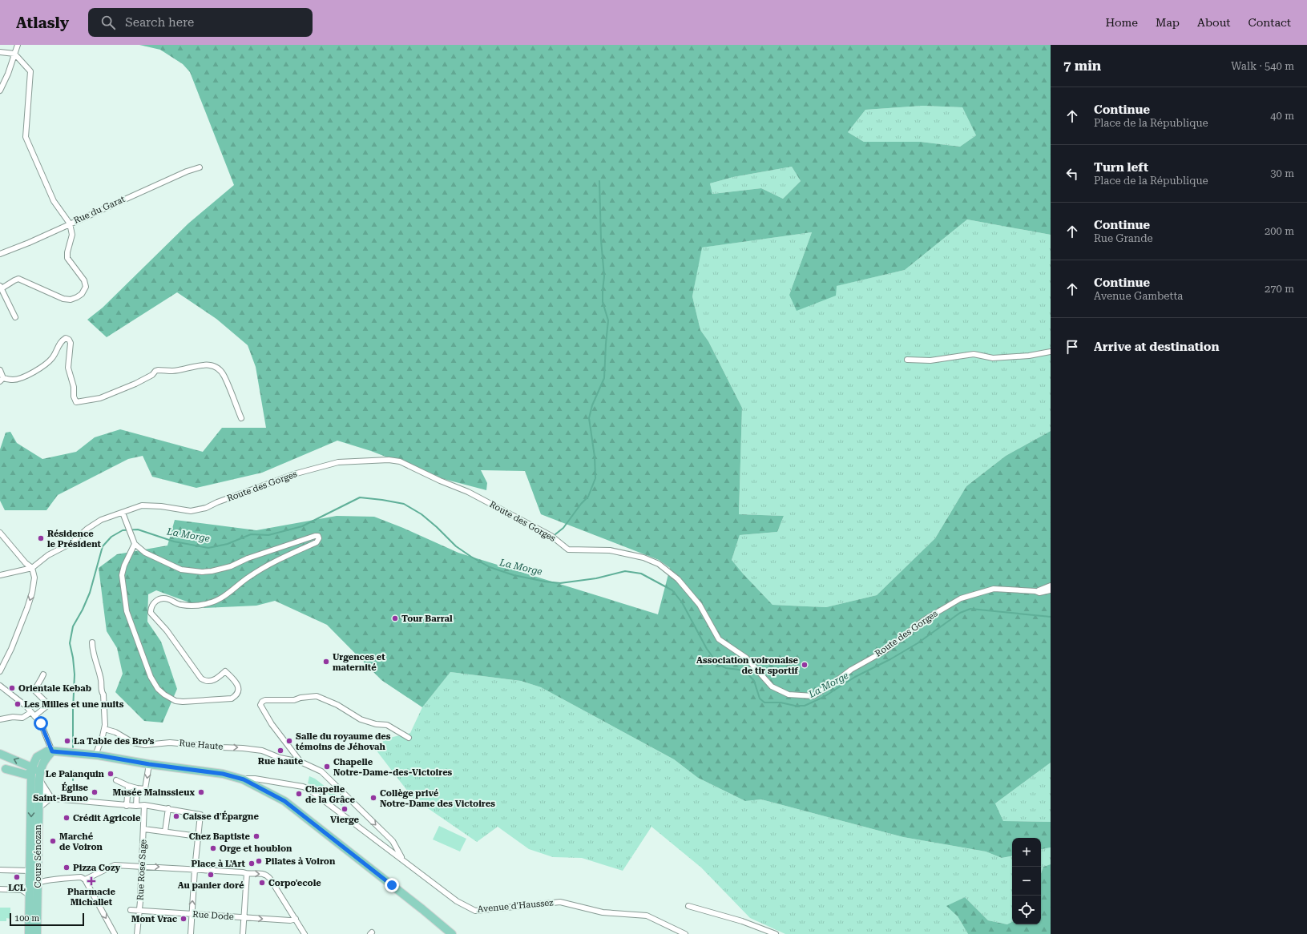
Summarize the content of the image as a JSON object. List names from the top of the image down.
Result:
{
  "streets": {
    "main road": ["Cours Sénozan"],
    "street": [
      "Rue du Garat",
      "Route des Gorges",
      "Rue Haute",
      "Rue Rose Sage",
      "Avenue d'Haussez",
      "Rue Dode"
    ]
  },
  "crossings": [
    ["Rue Haute", "Avenue d'Haussez"],
    ["Rue Rose Sage", "Rue Dode"]
  ],
  "one_way": ["Rue Haute"],
  "water": ["La Morge"],
  "places": {
    "other": [
      "Résidence le Président",
      "Tour Barral",
      "Urgences et maternité",
      "Association voironaise de tir sportif",
      "Orientale Kebab",
      "Les Milles et une nuits",
      "La Table des Bro’s",
      "Salle du royaume des témoins de Jéhovah",
      "Rue haute",
      "Chapelle Notre-Dame-des-Victoires",
      "Le Palanquin",
      "Église Saint-Bruno",
      "Musée Mainssieux",
      "Chapelle de la Grâce",
      "Collège privé Notre-Dame des Victoires",
      "Vierge",
      "Caisse d'Épargne",
      "Crédit Agricole",
      "Chez Baptiste",
      "Marché de Voiron",
      "Orge et houblon",
      "Pilates à Voiron",
      "Place à L'Art",
      "Pizza Cozy",
      "Au panier doré",
      "LCL",
      "Corpo'ecole",
      "Mont Vrac"
    ],
    "health": ["Pharmacie Michallet"]
  },
  "scale_bar": "100 m",
  "page": {
    "header": "Atlasly",
    "search": "Search here",
    "nav": [
      "Home",
      "Map",
      "About",
      "Contact"
    ],
    "heading": ["7 min", "Walk · 540 m"],
    "list": [
      ["Continue", "Place de la République", "40 m"],
      ["Turn left", "Place de la République", "30 m"],
      ["Continue", "Rue Grande", "200 m"],
      ["Continue", "Avenue Gambetta", "270 m"],
      "Arrive at destination"
    ],
    "map_buttons": ["+", "−"],
    "scale": "100 m"
  }
}
